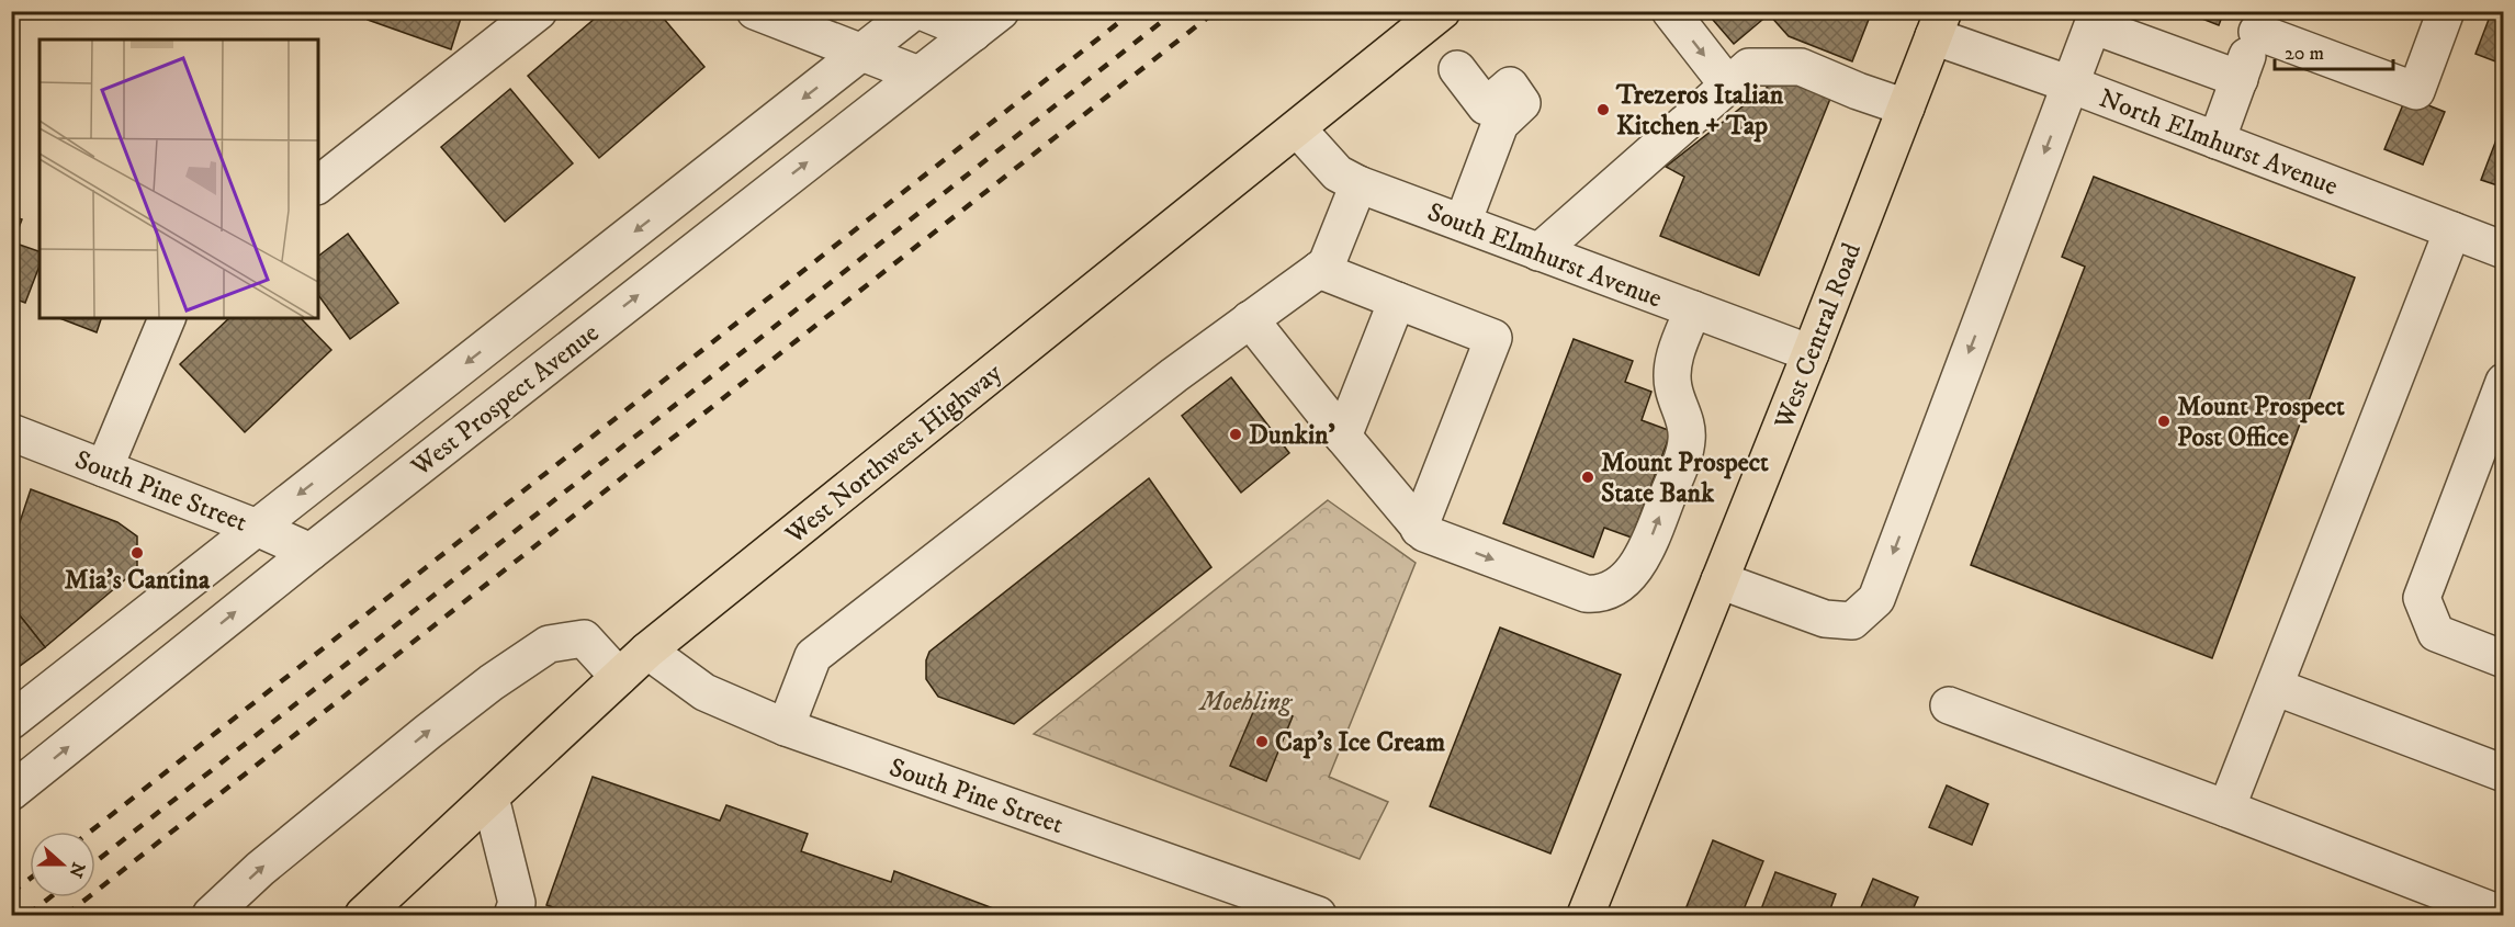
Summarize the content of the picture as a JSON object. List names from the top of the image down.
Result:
{
  "streets": {
    "main road": ["West Central Road", "West Northwest Highway"],
    "street": [
      "North Elmhurst Avenue",
      "South Elmhurst Avenue",
      "West Prospect Avenue",
      "South Pine Street"
    ]
  },
  "crossings": [
    ["North Elmhurst Avenue", "West Central Road"],
    ["South Elmhurst Avenue", "West Central Road"],
    ["South Elmhurst Avenue", "West Northwest Highway"],
    ["West Prospect Avenue", "South Pine Street"],
    ["West Northwest Highway", "South Pine Street"]
  ],
  "parks": ["Moehling"],
  "places": [
    "Trezeros Italian Kitchen + Tap",
    "Mount Prospect Post Office",
    "Dunkin'",
    "Mount Prospect State Bank",
    "Mia's Cantina",
    "Cap's Ice Cream"
  ],
  "scale_bar": "20 m",
  "north": "right"
}
